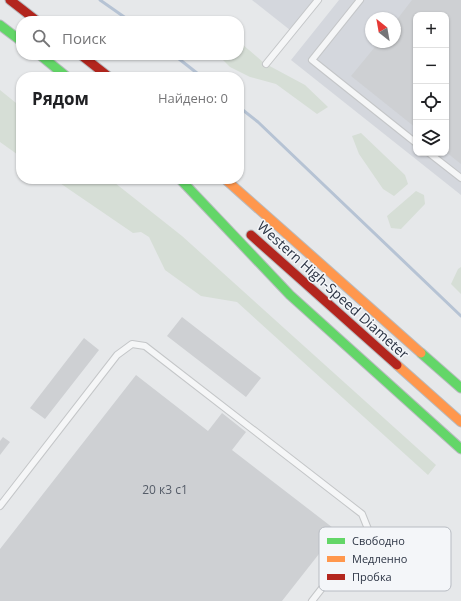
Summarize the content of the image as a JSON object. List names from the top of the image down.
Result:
{
  "streets": {
    "highway": ["Western High-Speed Diameter"]
  },
  "house_numbers": ["20 к3 с1"],
  "legend": ["Свободно", "Медленно", "Пробка"],
  "north": "top left",
  "page": {
    "map_buttons": ["+", "−"],
    "search": "Поиск",
    "heading": ["Рядом", "Найдено: 0"]
  }
}
